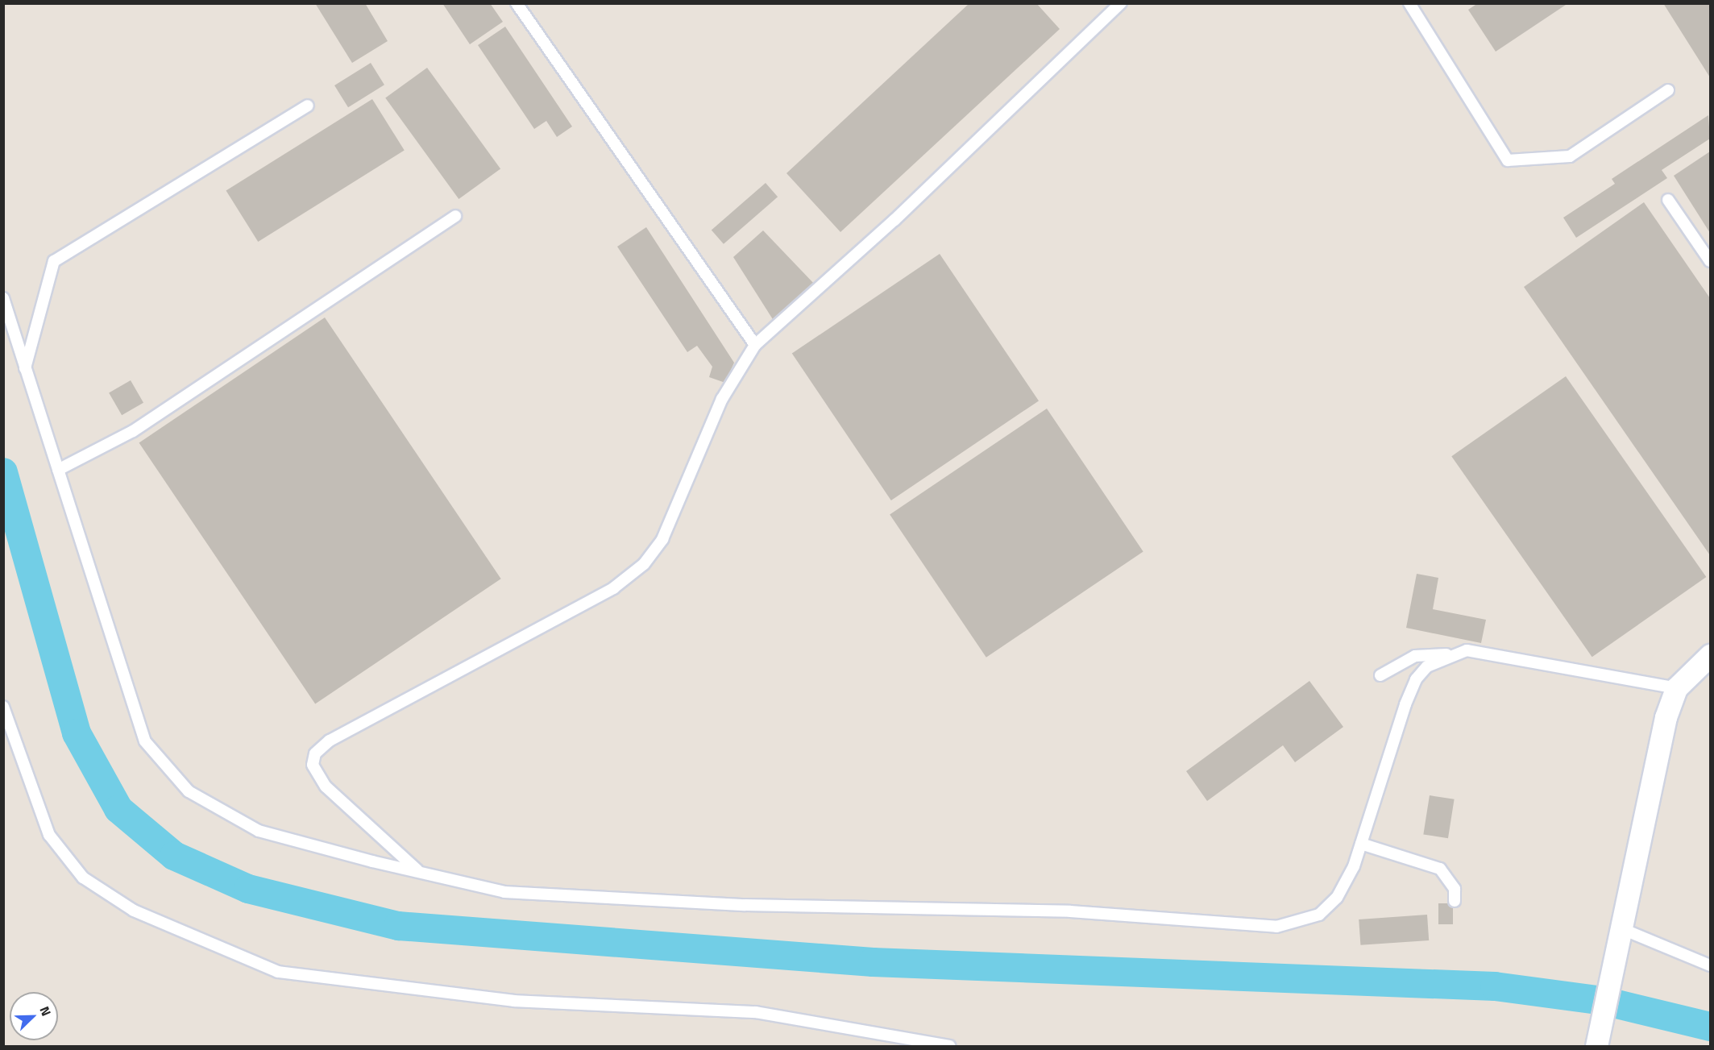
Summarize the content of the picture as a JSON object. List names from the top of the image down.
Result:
{
  "north": "top right"
}
